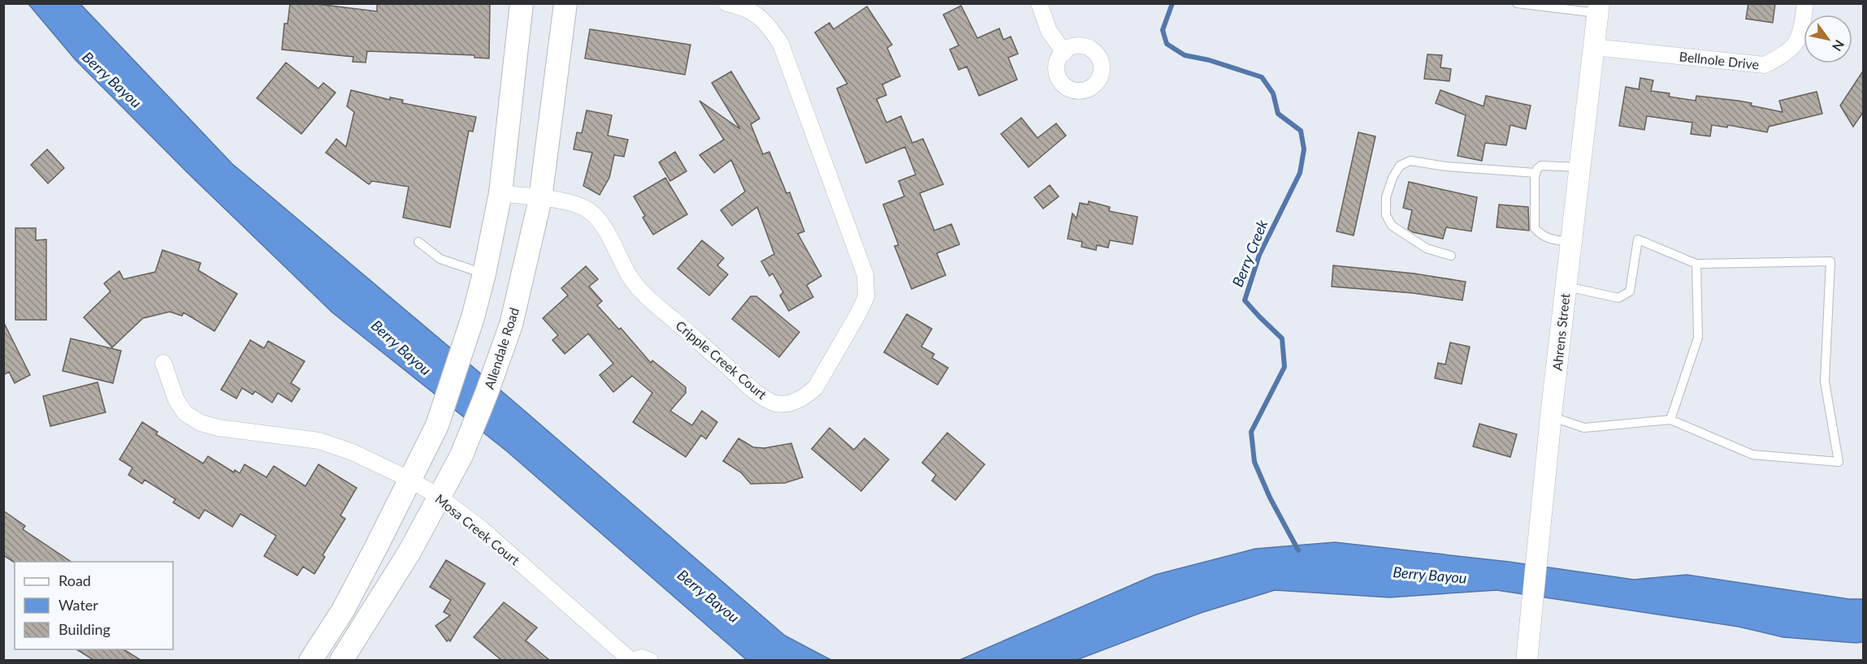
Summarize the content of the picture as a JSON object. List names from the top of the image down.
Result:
{
  "streets": {
    "main road": ["Allendale Road"],
    "street": [
      "Bellnole Drive",
      "Ahrens Street",
      "Cripple Creek Court",
      "Mosa Creek Court"
    ]
  },
  "crossings": [
    ["Bellnole Drive", "Ahrens Street"],
    ["Allendale Road", "Cripple Creek Court"],
    ["Allendale Road", "Mosa Creek Court"]
  ],
  "water": ["Berry Bayou", "Berry Creek"],
  "legend": ["Road", "Water", "Building"],
  "north": "bottom right"
}
